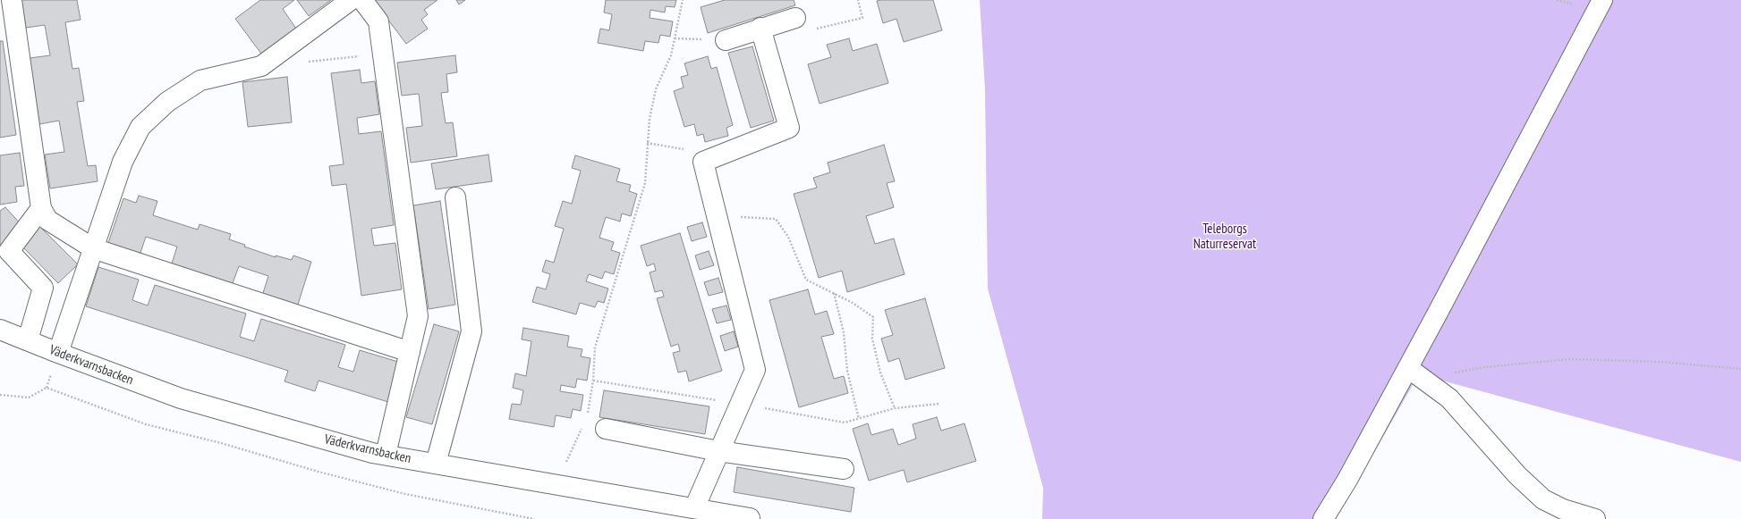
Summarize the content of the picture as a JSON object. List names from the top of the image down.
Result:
{
  "streets": {
    "street": ["Väderkvarnsbacken"]
  },
  "parks": ["Teleborgs Naturreservat"]
}
